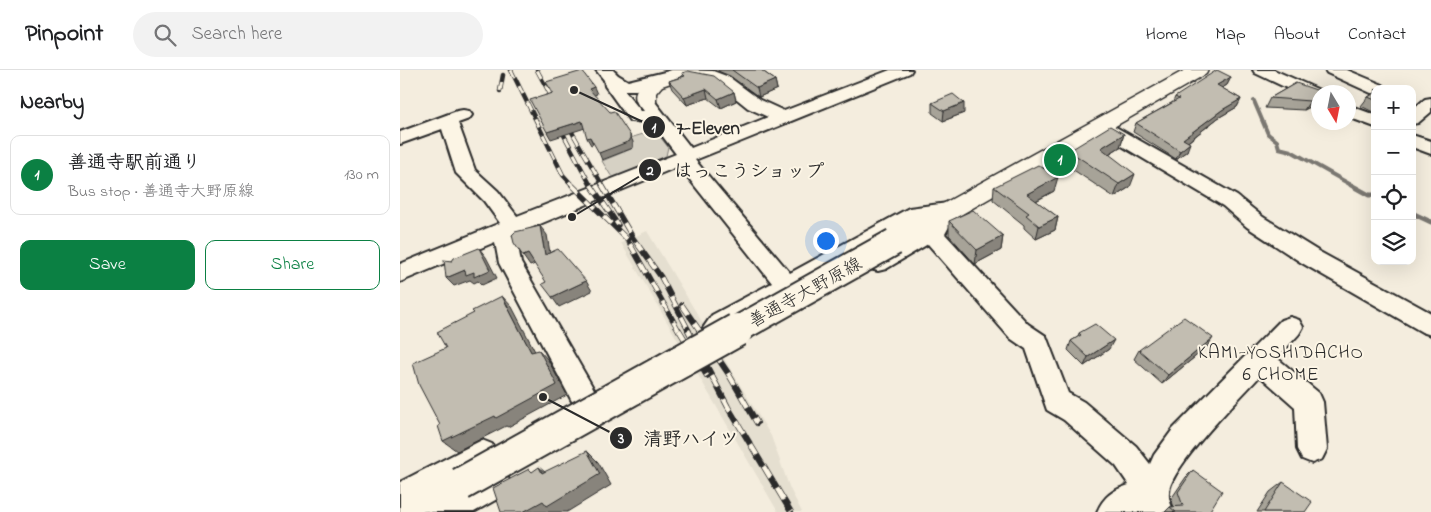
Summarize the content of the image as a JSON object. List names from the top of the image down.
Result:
{
  "streets": {
    "main road": ["善通寺大野原線"]
  },
  "districts": ["KAMI-YOSHIDACHO 6 CHOME"],
  "places": ["7-Eleven", "はっこうショップ", "清野ハイツ"],
  "north": "bottom",
  "page": {
    "header": "Pinpoint",
    "search": "Search here",
    "nav": [
      "Home",
      "Map",
      "About",
      "Contact"
    ],
    "heading": "Nearby",
    "map_buttons": ["+", "−"],
    "list": [
      {
        "mark": "1",
        "name": "善通寺駅前通り",
        "note": "Bus stop · 善通寺大野原線",
        "value": "130 m"
      }
    ],
    "pins": "1",
    "buttons": ["Save", "Share"]
  }
}
